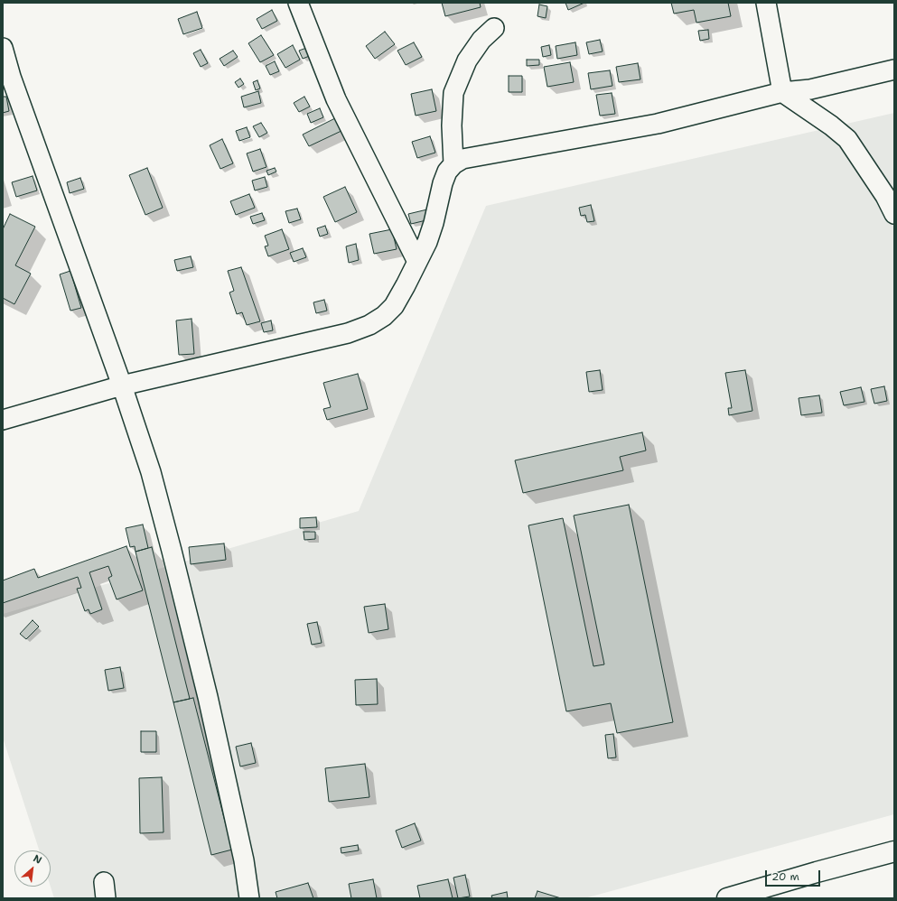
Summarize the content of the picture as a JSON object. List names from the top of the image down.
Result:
{
  "scale_bar": "20 m",
  "north": "top right"
}
